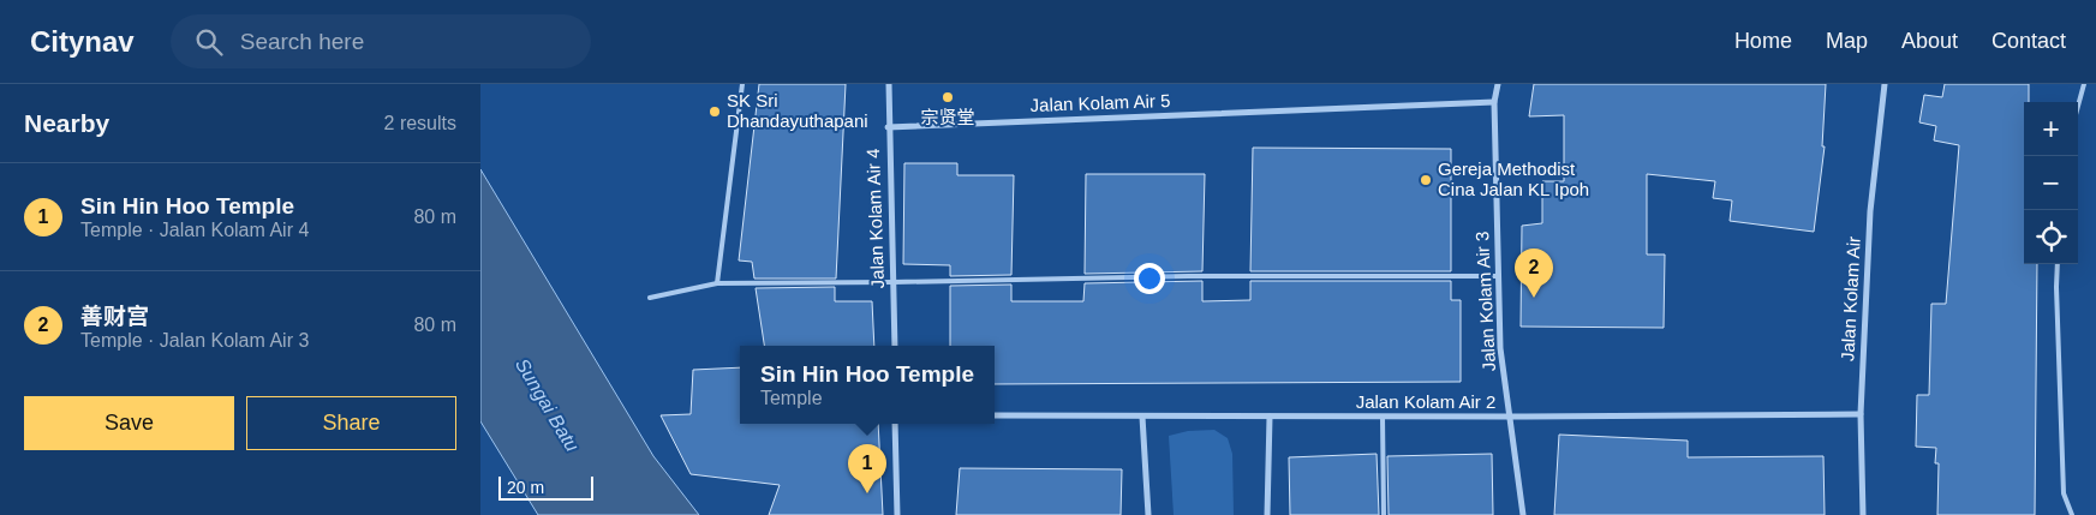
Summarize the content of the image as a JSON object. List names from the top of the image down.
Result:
{
  "streets": {
    "street": [
      "Jalan Kolam Air 5",
      "Jalan Kolam Air 4",
      "Jalan Kolam Air",
      "Jalan Kolam Air 3",
      "Jalan Kolam Air 2"
    ]
  },
  "crossings": [
    ["Jalan Kolam Air 5", "Jalan Kolam Air 4"],
    ["Jalan Kolam Air 5", "Jalan Kolam Air 3"],
    ["Jalan Kolam Air", "Jalan Kolam Air 2"],
    ["Jalan Kolam Air 3", "Jalan Kolam Air 2"]
  ],
  "water": ["Sungai Batu"],
  "places": ["宗贤堂", "SK Sri Dhandayuthapani", "Gereja Methodist Cina Jalan KL Ipoh"],
  "scale_bar": "20 m",
  "page": {
    "header": "Citynav",
    "search": "Search here",
    "nav": [
      "Home",
      "Map",
      "About",
      "Contact"
    ],
    "heading": ["Nearby", "2 results"],
    "map_buttons": ["+", "−"],
    "list": [
      {
        "mark": "1",
        "name": "Sin Hin Hoo Temple",
        "note": "Temple · Jalan Kolam Air 4",
        "value": "80 m"
      },
      {
        "mark": "2",
        "name": "善财宫",
        "note": "Temple · Jalan Kolam Air 3",
        "value": "80 m"
      }
    ],
    "pins": ["2", "1"],
    "popup": ["Sin Hin Hoo Temple", "Temple"],
    "buttons": ["Save", "Share"],
    "scale": "20 m"
  }
}
